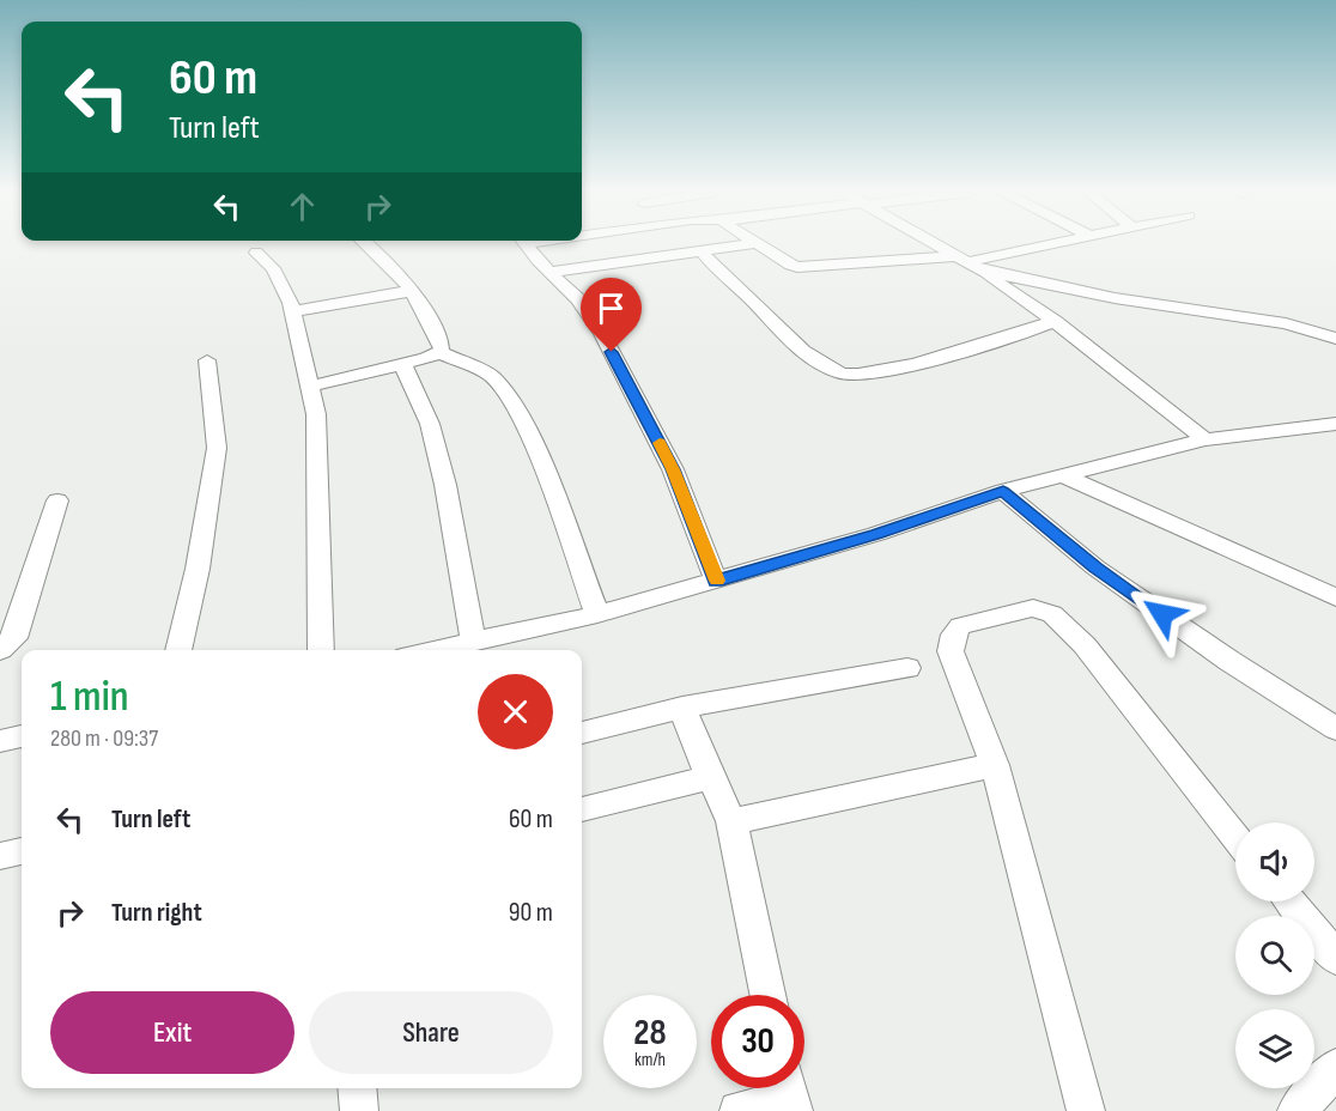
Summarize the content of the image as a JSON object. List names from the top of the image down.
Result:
{
  "page": {
    "turn": ["60 m", "Turn left"],
    "heading": ["1 min", "280 m · 09:37"],
    "list": [
      {
        "name": "Turn left",
        "value": "60 m"
      },
      {
        "name": "Turn right",
        "value": "90 m"
      }
    ],
    "buttons": ["Exit", "Share"],
    "speed": "28 km/h",
    "limit": "30"
  }
}
